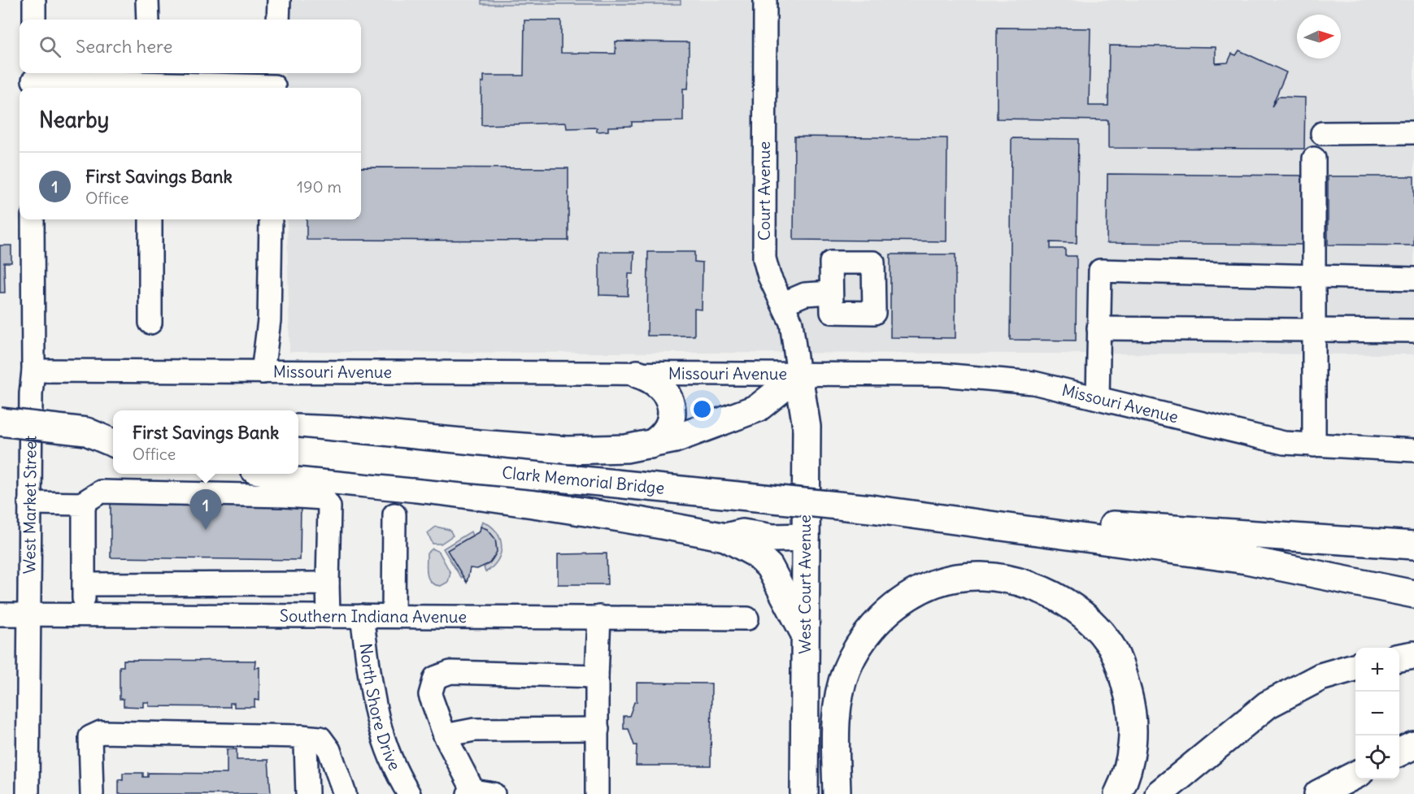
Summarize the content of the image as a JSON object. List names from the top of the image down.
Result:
{
  "streets": {
    "main road": ["Clark Memorial Bridge", "West Court Avenue"],
    "street": [
      "Court Avenue",
      "Missouri Avenue",
      "West Market Street",
      "Southern Indiana Avenue",
      "North Shore Drive"
    ]
  },
  "crossings": [
    ["Court Avenue", "Missouri Avenue"],
    ["Court Avenue", "West Court Avenue"],
    ["Missouri Avenue", "West Market Street"],
    ["Missouri Avenue", "West Court Avenue"],
    ["West Market Street", "Southern Indiana Avenue"],
    ["Southern Indiana Avenue", "North Shore Drive"]
  ],
  "north": "right",
  "page": {
    "search": "Search here",
    "heading": "Nearby",
    "list": [
      {
        "mark": "1",
        "name": "First Savings Bank",
        "note": "Office",
        "value": "190 m"
      }
    ],
    "popup": ["First Savings Bank", "Office"],
    "pins": "1",
    "map_buttons": ["+", "−"]
  }
}
